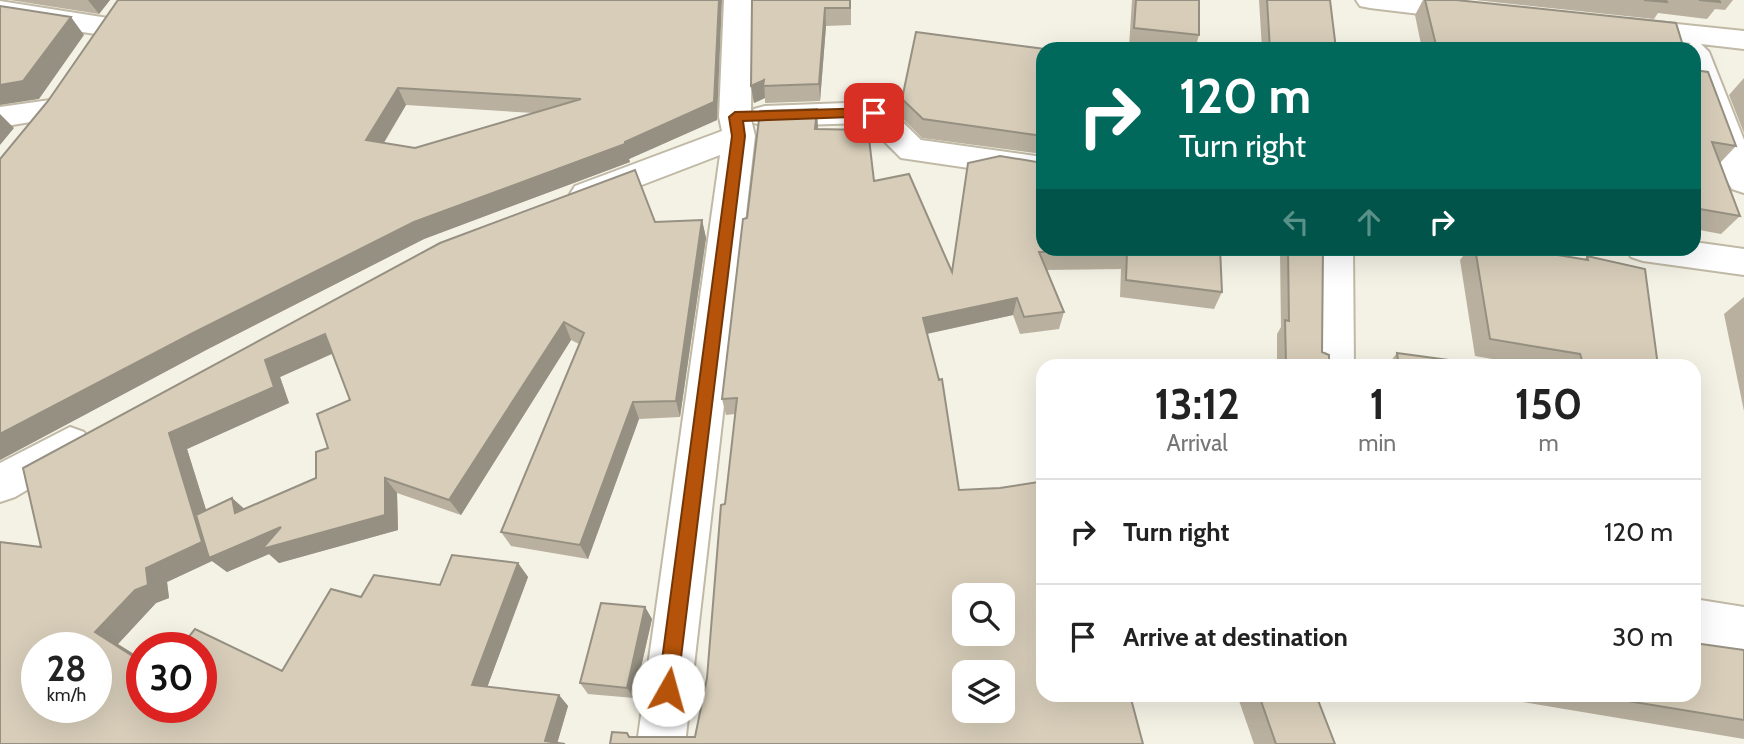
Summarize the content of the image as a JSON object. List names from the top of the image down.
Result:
{
  "page": {
    "turn": ["120 m", "Turn right"],
    "eta": [
      "13:12",
      "Arrival",
      "1",
      "min",
      "150",
      "m"
    ],
    "list": [
      {
        "name": "Turn right",
        "value": "120 m"
      },
      {
        "name": "Arrive at destination",
        "value": "30 m"
      }
    ],
    "speed": "28 km/h",
    "limit": "30"
  }
}
